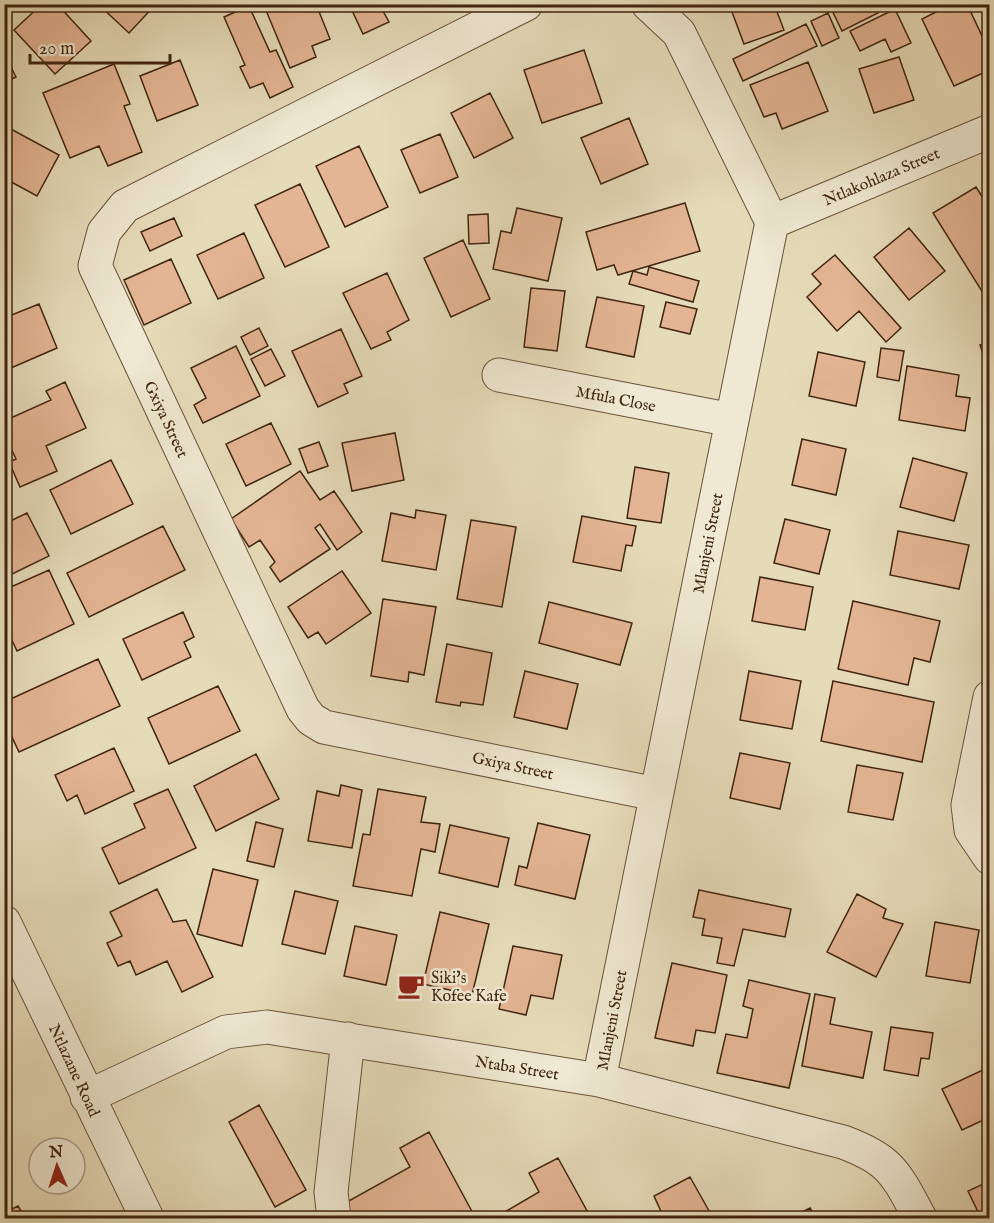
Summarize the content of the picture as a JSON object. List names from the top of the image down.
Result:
{
  "streets": {
    "street": [
      "Ntlakohlaza Street",
      "Mfula Close",
      "Gxiya Street",
      "Mlanjeni Street",
      "Ntaba Street",
      "Ntlazane Road"
    ]
  },
  "crossings": [
    ["Ntlakohlaza Street", "Mlanjeni Street"],
    ["Mfula Close", "Mlanjeni Street"],
    ["Gxiya Street", "Mlanjeni Street"],
    ["Mlanjeni Street", "Ntaba Street"],
    ["Ntaba Street", "Ntlazane Road"]
  ],
  "places": {
    "cafe": ["Siki's Kofee Kafe"]
  },
  "scale_bar": "20 m",
  "north": "top"
}
